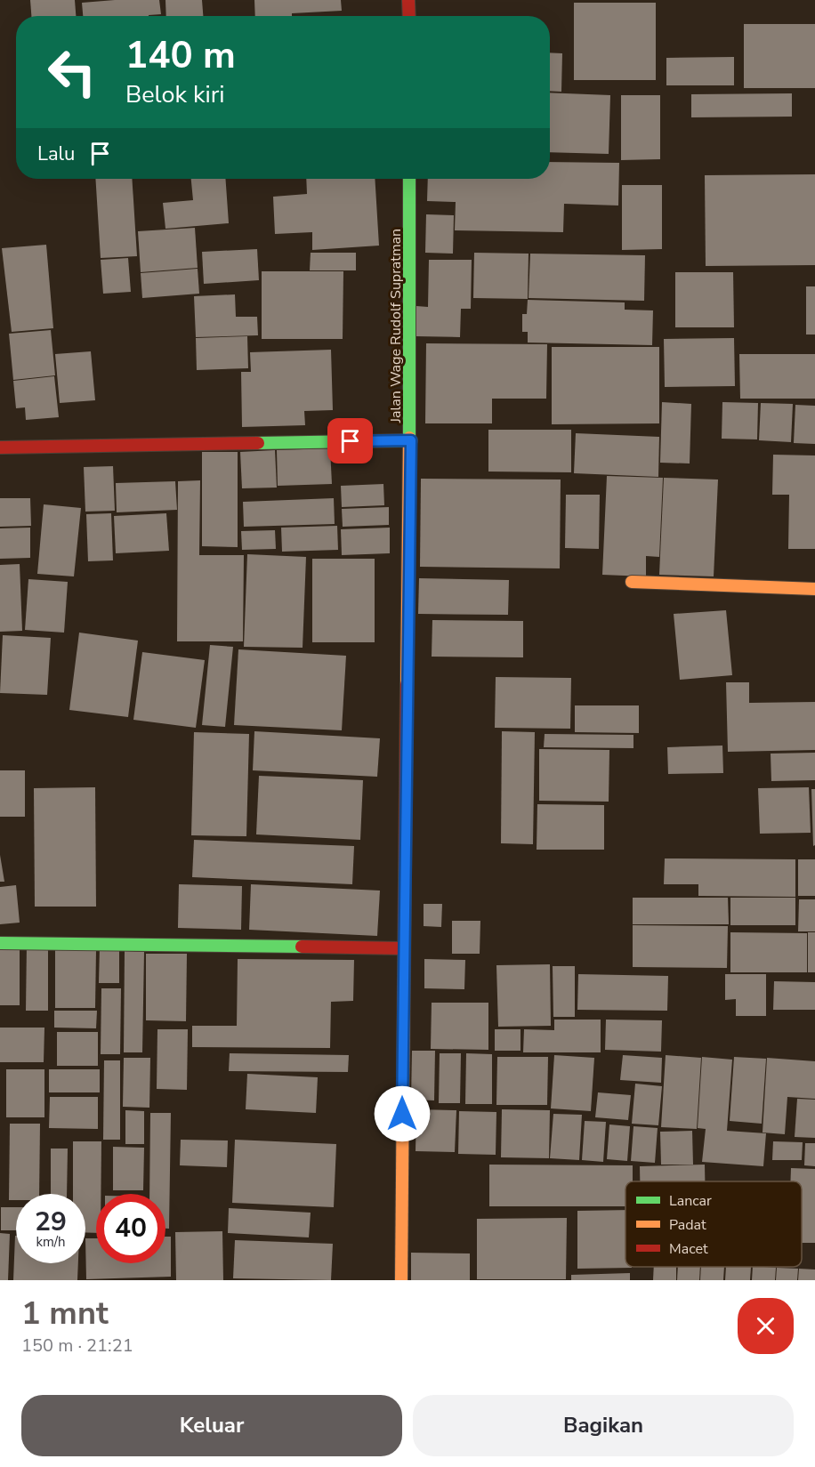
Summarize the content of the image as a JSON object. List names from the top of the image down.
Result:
{
  "streets": {
    "street": ["Jalan Wage Rudolf Supratman"]
  },
  "legend": ["Lancar", "Padat", "Macet"],
  "page": {
    "turn": ["140 m", "Belok kiri"],
    "then": "Lalu",
    "speed": "29 km/h",
    "limit": "40",
    "heading": ["1 mnt", "150 m · 21:21"],
    "buttons": ["Keluar", "Bagikan"]
  }
}
